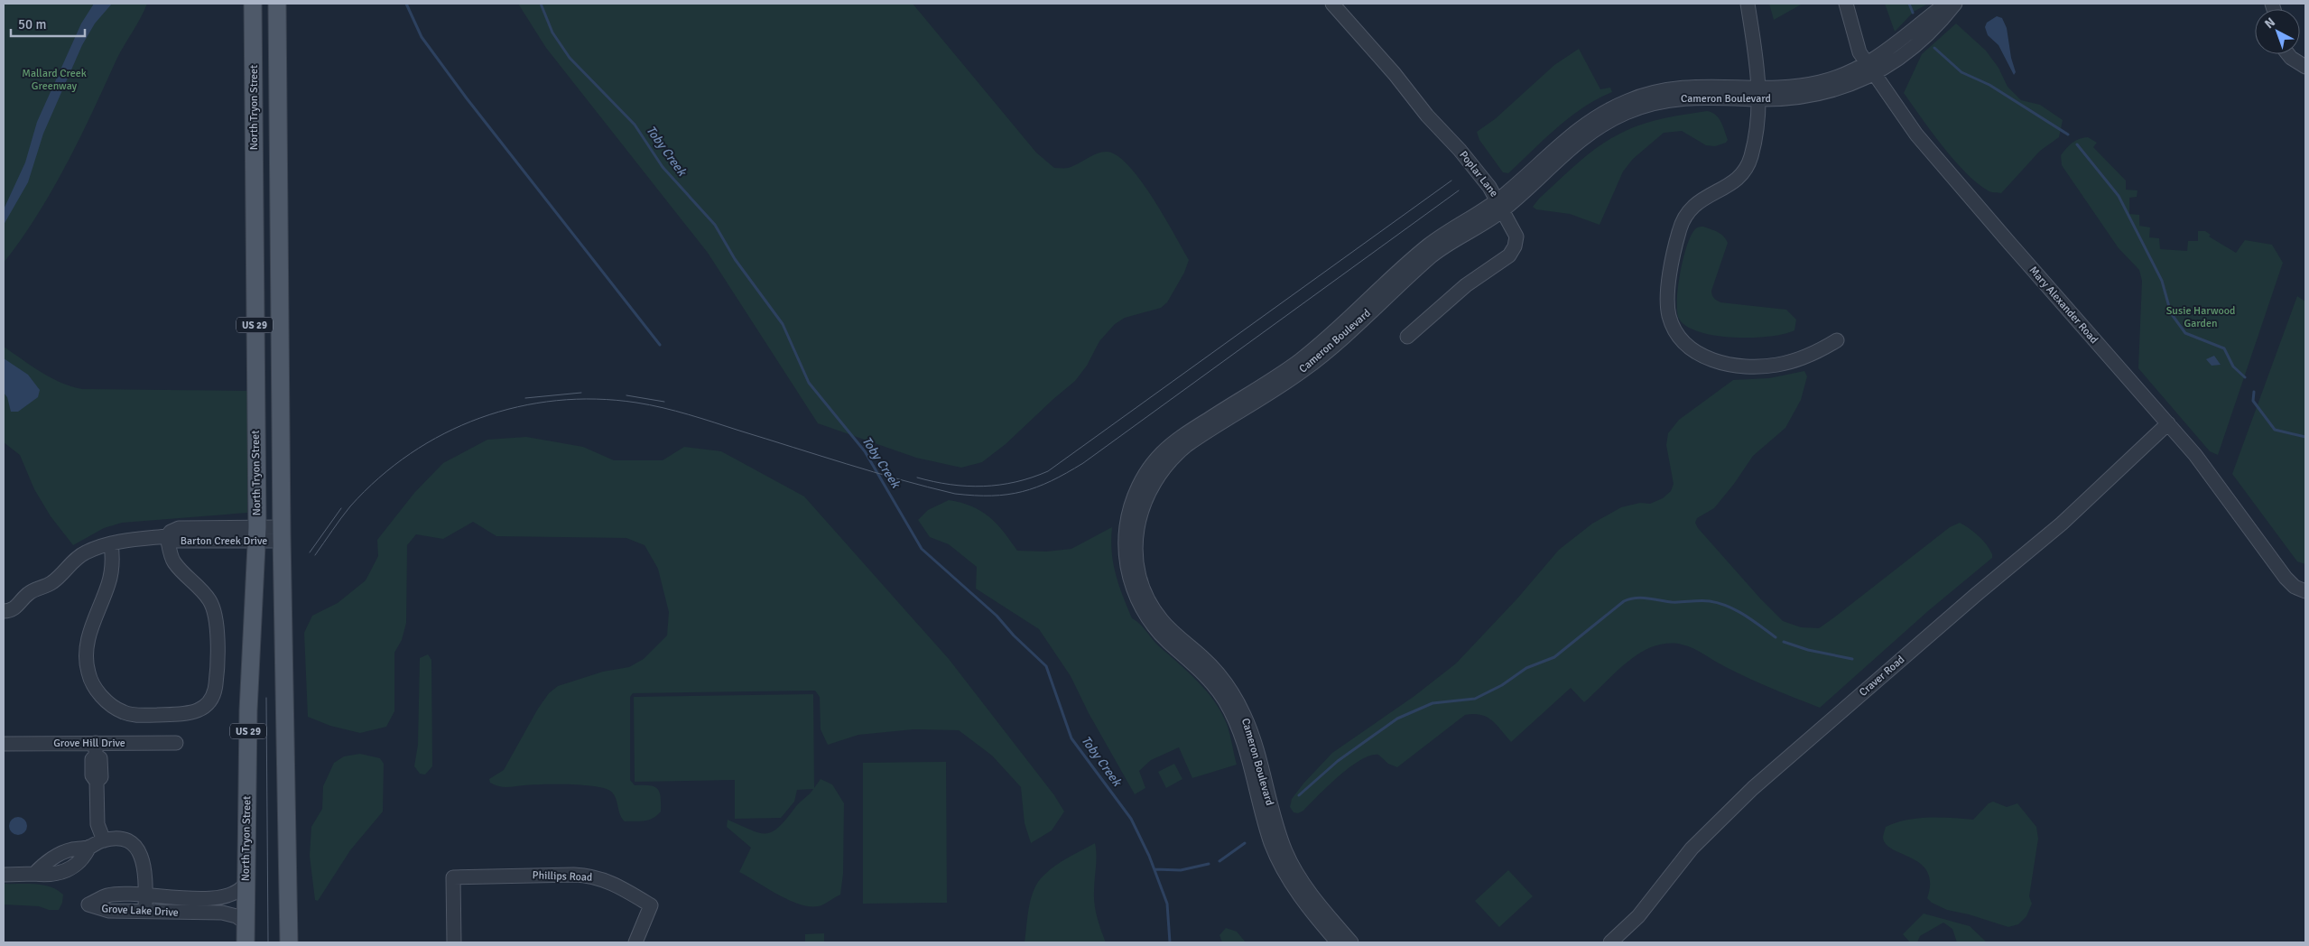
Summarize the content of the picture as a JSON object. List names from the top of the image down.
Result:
{
  "streets": {
    "main road": ["North Tryon Street", "US 29"],
    "street": [
      "Cameron Boulevard",
      "Poplar Lane",
      "Mary Alexander Road",
      "Barton Creek Drive",
      "Craver Road",
      "Grove Hill Drive",
      "Phillips Road",
      "Grove Lake Drive"
    ]
  },
  "crossings": [
    ["Cameron Boulevard", "Poplar Lane"],
    ["Cameron Boulevard", "Mary Alexander Road"],
    ["North Tryon Street", "Barton Creek Drive"],
    ["North Tryon Street", "Grove Lake Drive"],
    ["Mary Alexander Road", "Craver Road"],
    ["US 29", "Barton Creek Drive"]
  ],
  "water": ["Toby Creek"],
  "parks": ["Mallard Creek Greenway", "Susie Harwood Garden"],
  "scale_bar": "50 m",
  "north": "top left"
}
